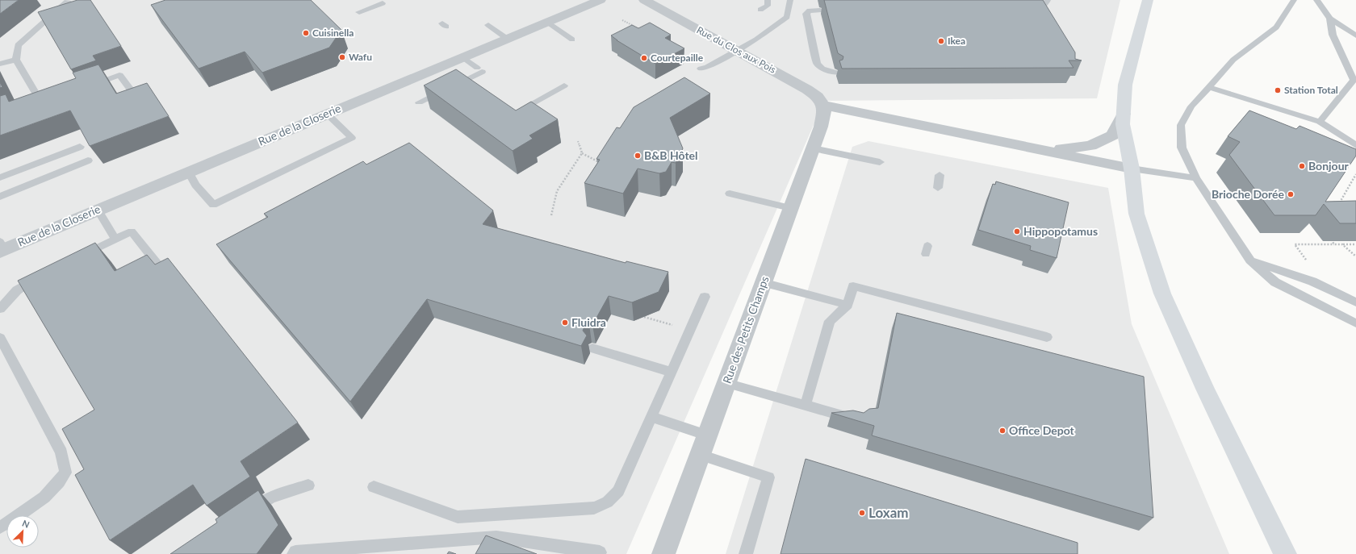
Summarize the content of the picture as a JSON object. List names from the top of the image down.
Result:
{
  "streets": {
    "street": ["Rue du Clos aux Pois", "Rue de la Closerie", "Rue des Petits Champs"]
  },
  "crossings": [
    ["Rue du Clos aux Pois", "Rue des Petits Champs"]
  ],
  "places": [
    "Cuisinella",
    "Ikea",
    "Wafu",
    "Courtepaille",
    "Station Total",
    "B&B Hôtel",
    "Bonjour",
    "Brioche Dorée",
    "Hippopotamus",
    "Fluidra",
    "Office Depot",
    "Loxam"
  ],
  "north": "top right"
}
